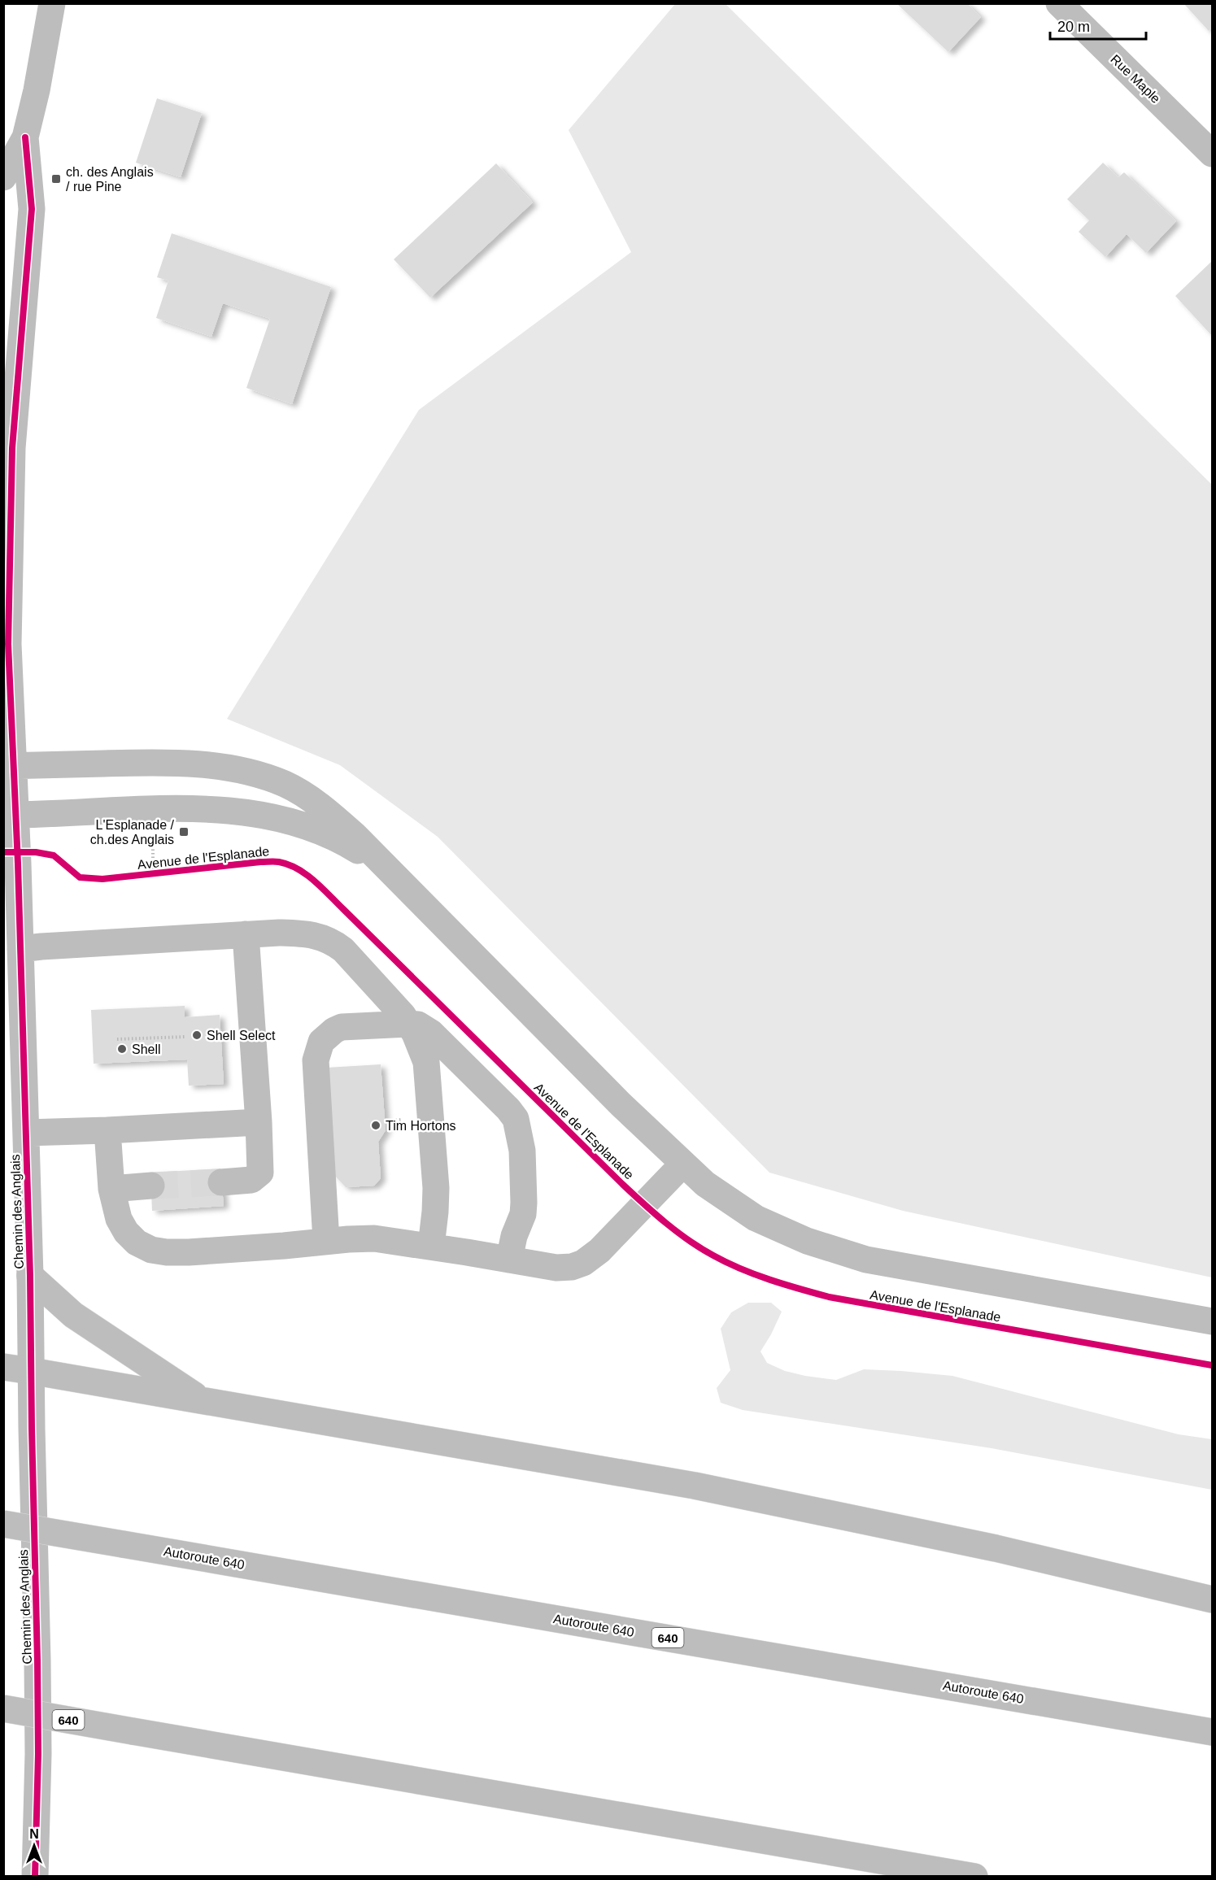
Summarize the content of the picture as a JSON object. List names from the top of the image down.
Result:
{
  "streets": {
    "main road": [
      "Rue Maple",
      "Chemin des Anglais",
      "Autoroute 640",
      "640"
    ],
    "cycle path": ["Avenue de l'Esplanade"]
  },
  "places": {
    "transit": ["ch. des Anglais / rue Pine", "L'Esplanade / ch.des Anglais"],
    "other": ["Shell Select", "Shell", "Tim Hortons"]
  },
  "scale_bar": "20 m",
  "north": "top"
}
